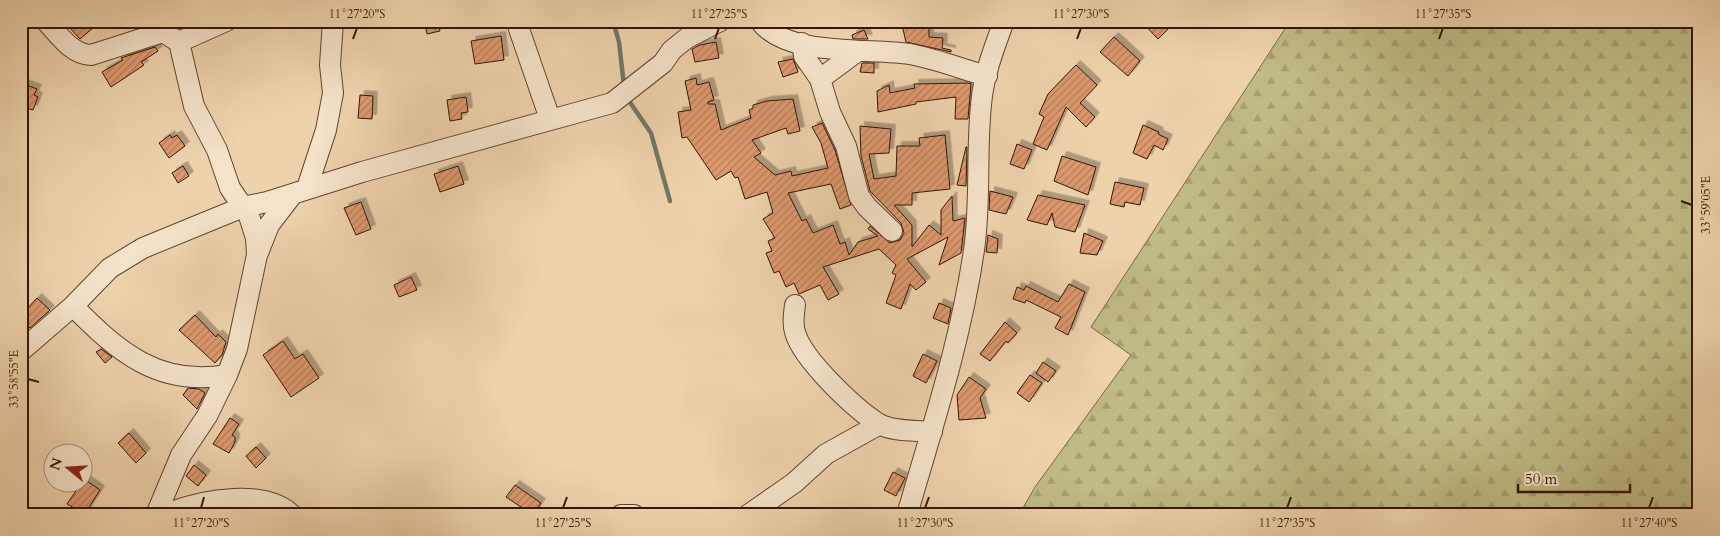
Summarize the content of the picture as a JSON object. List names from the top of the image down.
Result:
{
  "scale_bar": "50 m",
  "north": "left",
  "coordinates": [
    "11°27'20\"S",
    "11°27'25\"S",
    "11°27'30\"S",
    "11°27'35\"S",
    "33°59'05\"E",
    "33°58'55\"E",
    "11°27'40\"S"
  ]
}
